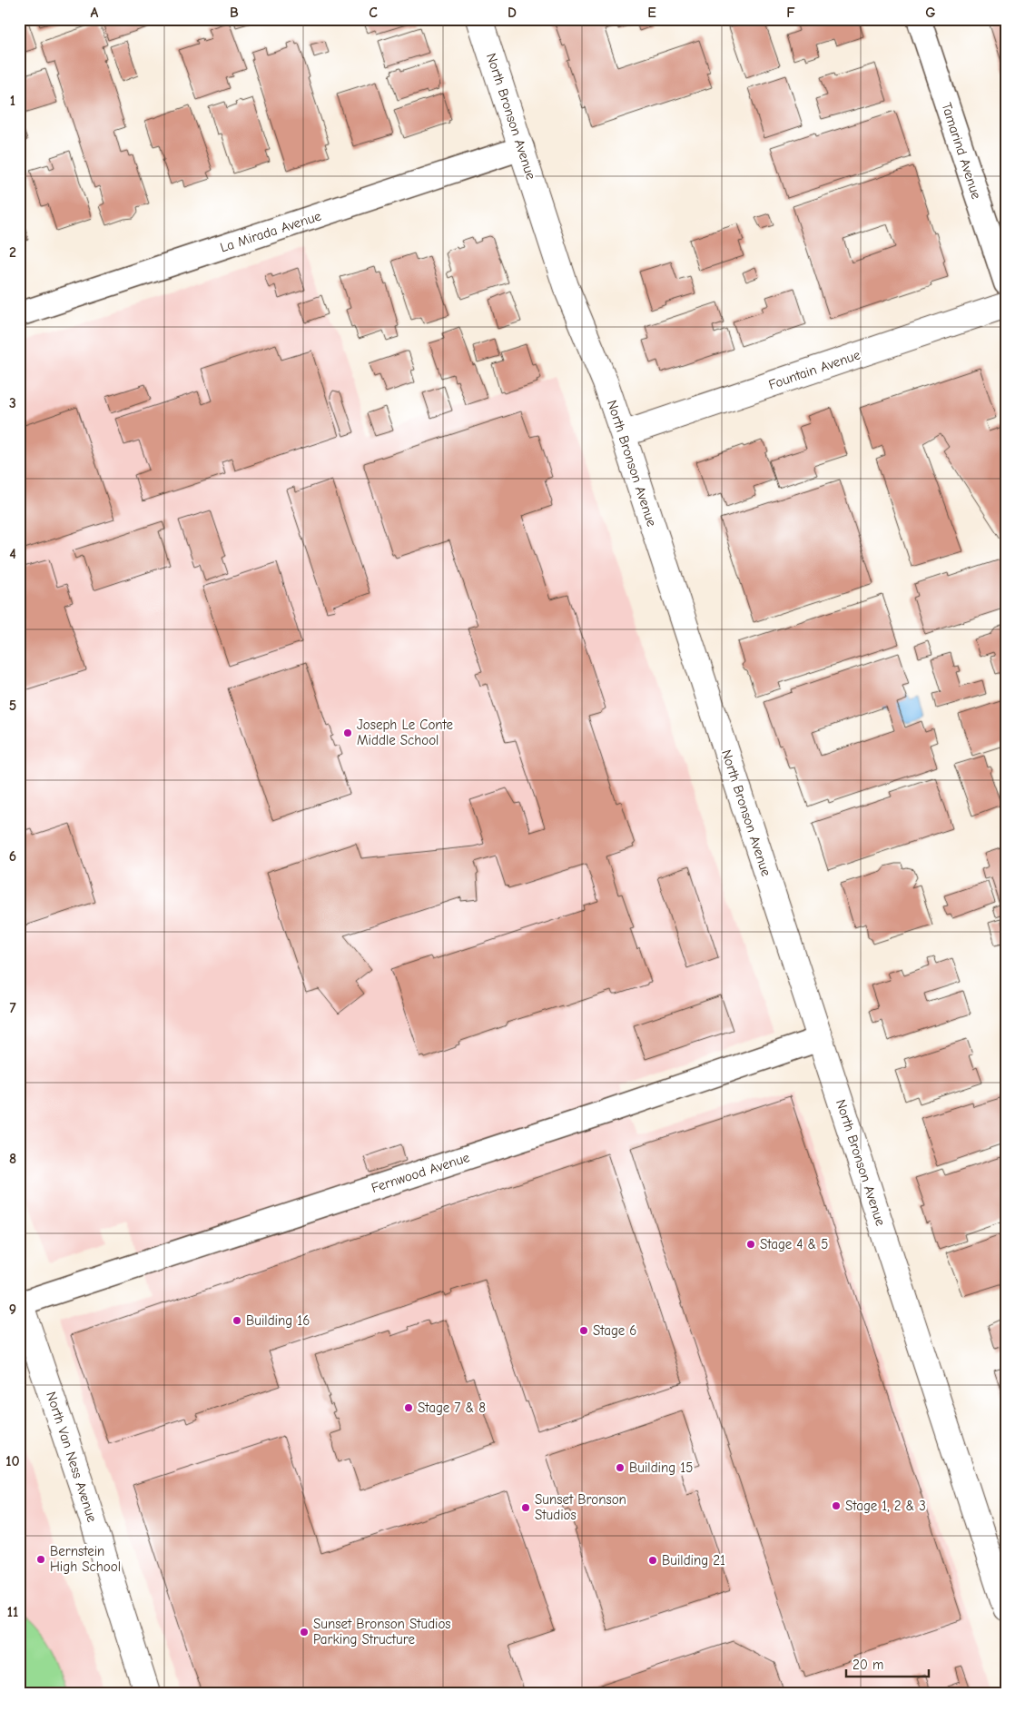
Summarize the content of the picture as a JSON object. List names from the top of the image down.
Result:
{
  "streets": {
    "street": [
      "North Bronson Avenue",
      "Tamarind Avenue",
      "La Mirada Avenue",
      "Fountain Avenue",
      "Fernwood Avenue",
      "North Van Ness Avenue"
    ]
  },
  "crossings": [
    ["North Bronson Avenue", "La Mirada Avenue"],
    ["North Bronson Avenue", "Fountain Avenue"],
    ["North Bronson Avenue", "Fernwood Avenue"],
    ["Fernwood Avenue", "North Van Ness Avenue"]
  ],
  "places": [
    "Joseph Le Conte Middle School",
    "Stage 4 & 5",
    "Building 16",
    "Stage 6",
    "Stage 7 & 8",
    "Building 15",
    "Stage 1, 2 & 3",
    "Sunset Bronson Studios",
    "Bernstein High School",
    "Building 21",
    "Sunset Bronson Studios Parking Structure"
  ],
  "scale_bar": "20 m",
  "grid": {
    "columns": [
      "A",
      "B",
      "C",
      "D",
      "E",
      "F",
      "G"
    ],
    "rows": [
      "1",
      "2",
      "3",
      "4",
      "5",
      "6",
      "7",
      "8",
      "9",
      "10",
      "11"
    ]
  }
}
